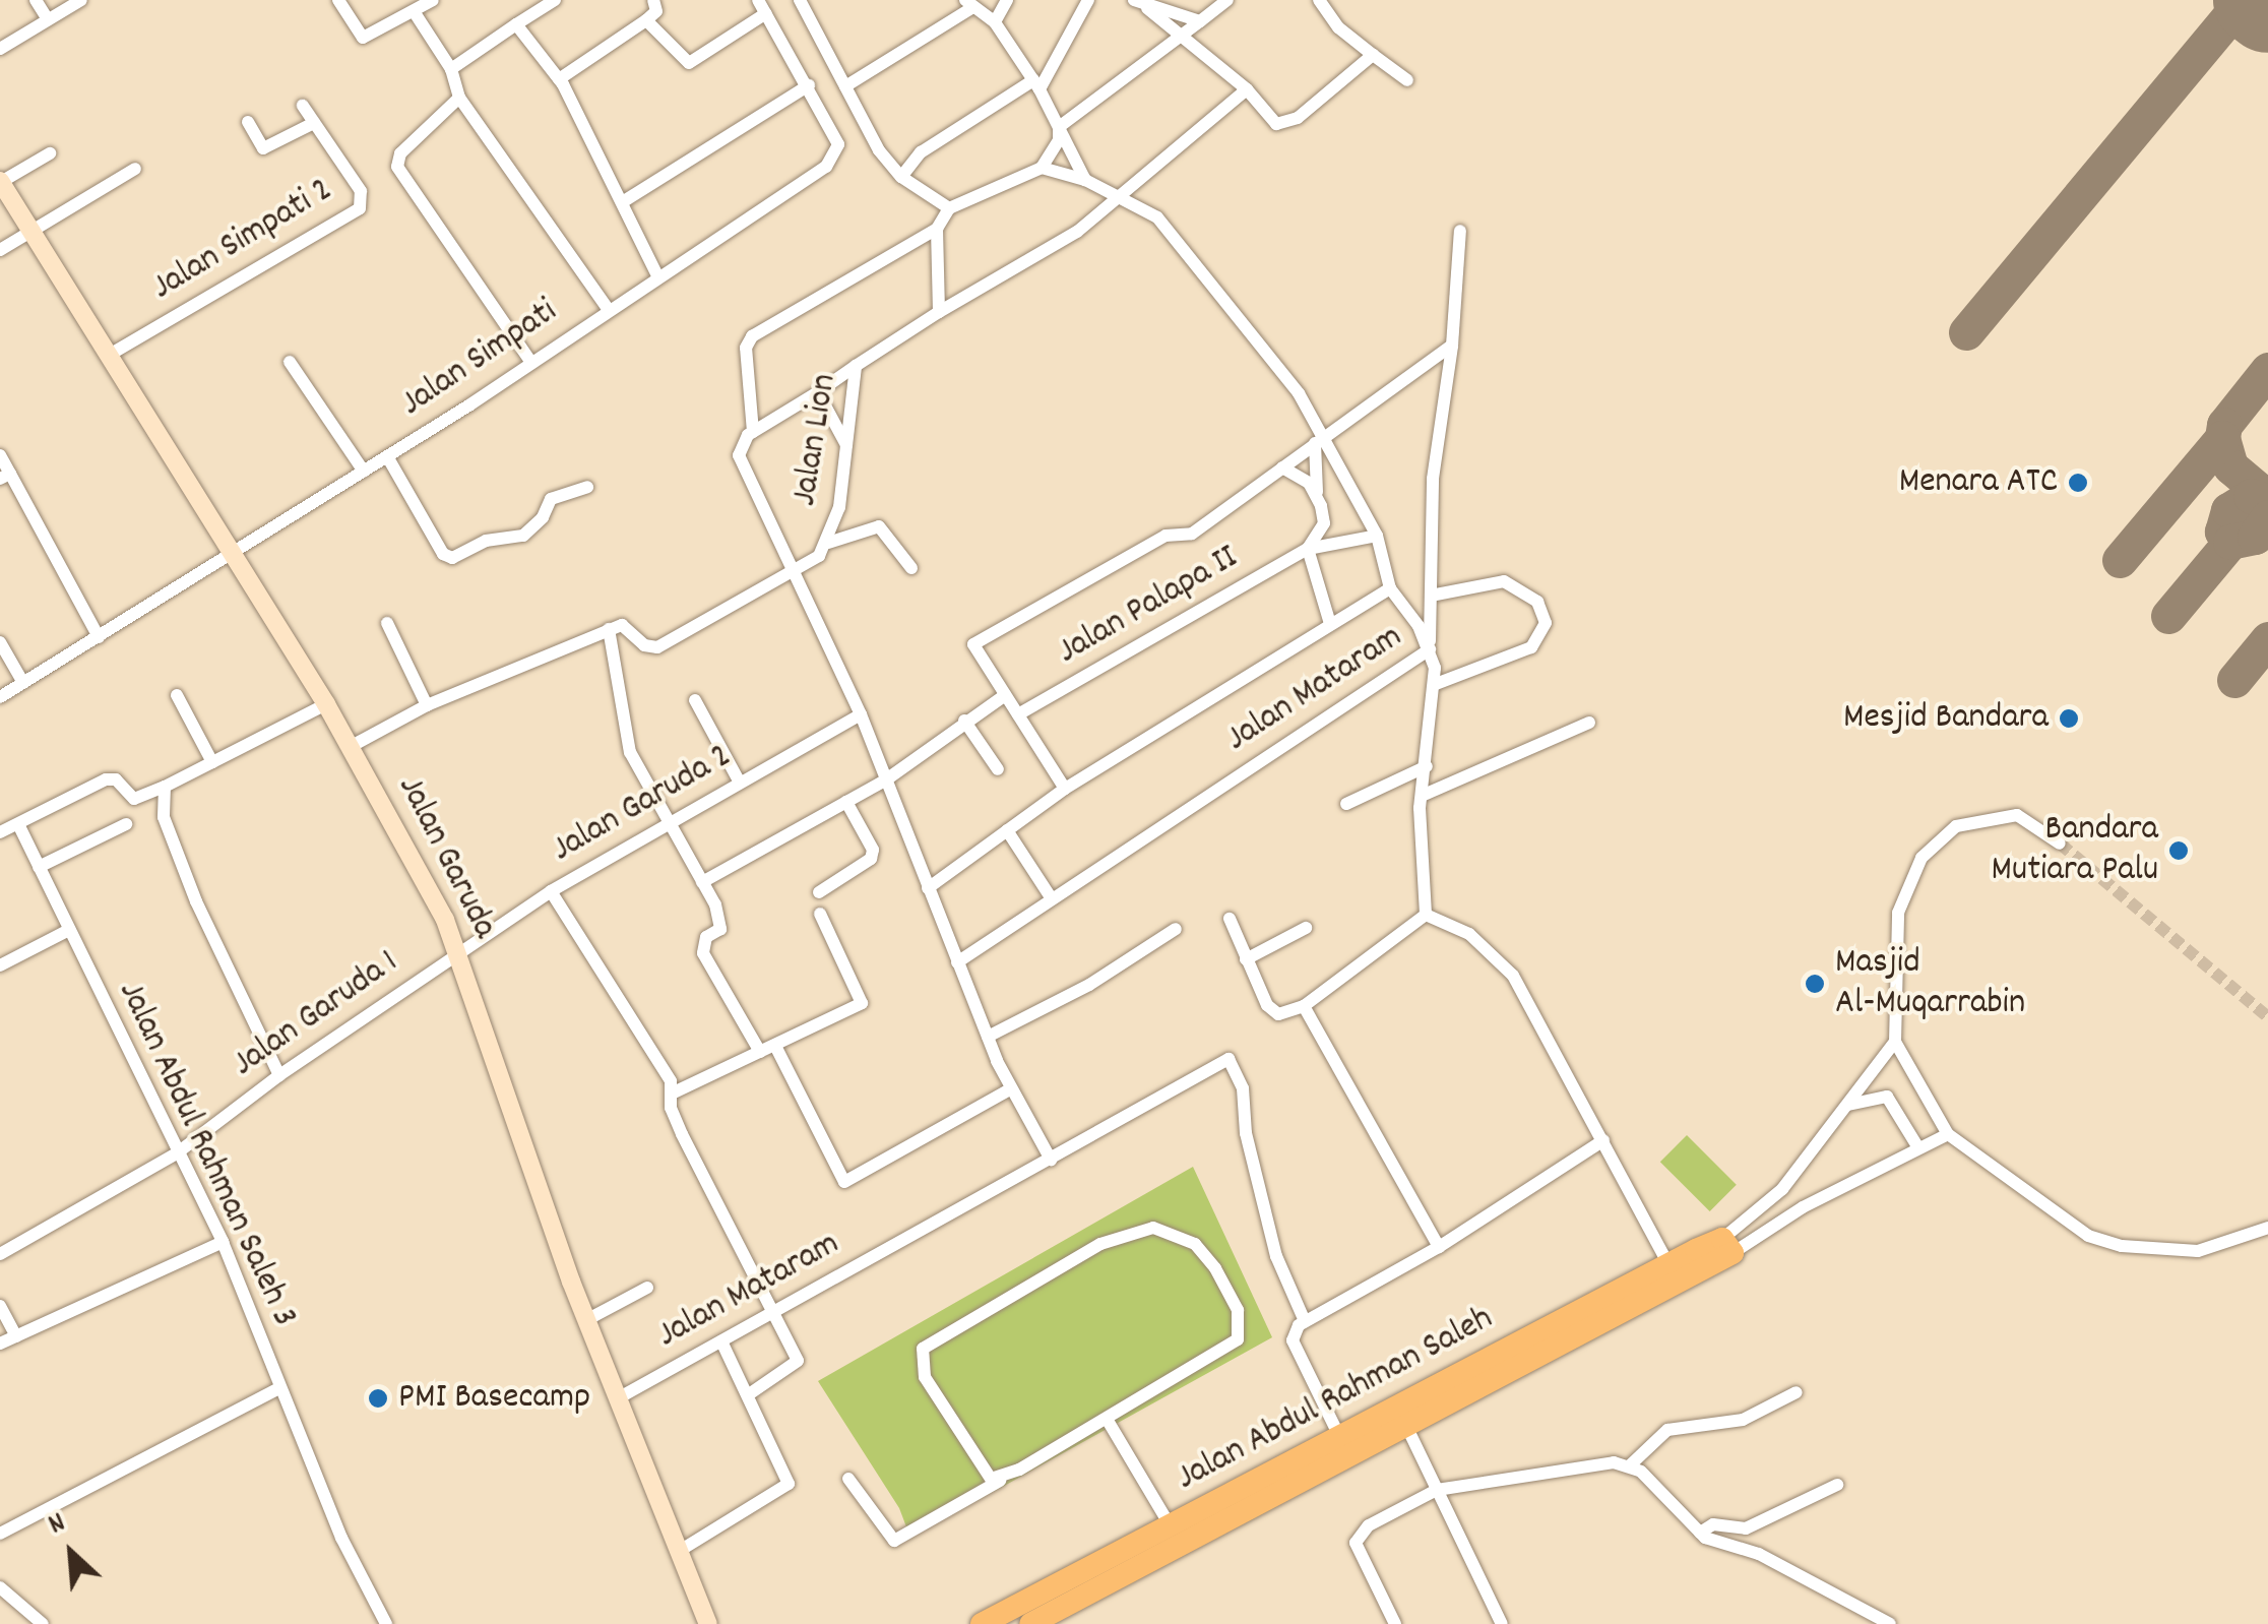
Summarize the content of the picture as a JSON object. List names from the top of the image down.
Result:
{
  "streets": {
    "highway": ["Jalan Abdul Rahman Saleh"],
    "street": [
      "Jalan Simpati 2",
      "Jalan Simpati",
      "Jalan Lion",
      "Jalan Palapa II",
      "Jalan Mataram",
      "Jalan Garuda 2",
      "Jalan Garuda",
      "Jalan Garuda 1",
      "Jalan Abdul Rahman Saleh 3"
    ]
  },
  "crossings": [
    ["Jalan Simpati 2", "Jalan Garuda"],
    ["Jalan Simpati", "Jalan Garuda"],
    ["Jalan Mataram", "Jalan Garuda"],
    ["Jalan Garuda 2", "Jalan Garuda"],
    ["Jalan Garuda 2", "Jalan Garuda 1"],
    ["Jalan Garuda", "Jalan Garuda 1"],
    ["Jalan Garuda 1", "Jalan Abdul Rahman Saleh 3"]
  ],
  "places": [
    "Menara ATC",
    "Mesjid Bandara",
    "Bandara Mutiara Palu",
    "Masjid Al-Muqarrabin",
    "PMI Basecamp"
  ],
  "north": "top left"
}
